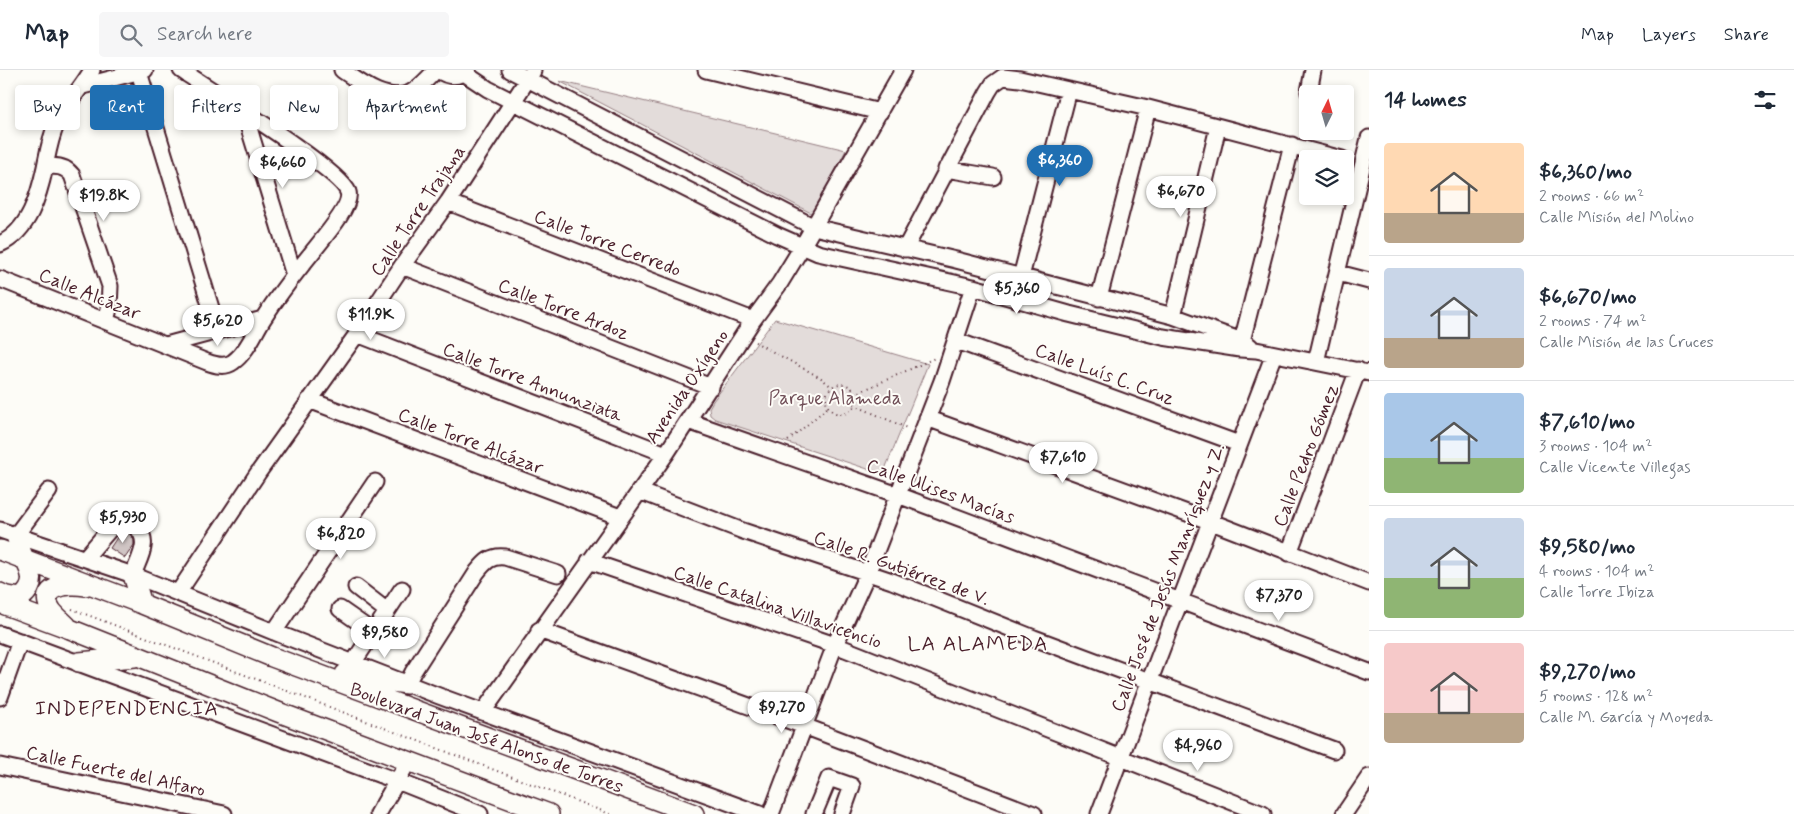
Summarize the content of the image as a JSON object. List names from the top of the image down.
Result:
{
  "streets": {
    "main road": ["Boulevard Juan José Alonso de Torres"],
    "street": [
      "Calle Torre Trajana",
      "Calle Torre Cerredo",
      "Calle Alcázar",
      "Calle Torre Ardoz",
      "Calle Luís C. Cruz",
      "Calle Torre Annunziata",
      "Avenida Oxígeno",
      "Calle Torre Alcázar",
      "Calle Pedro Gómez",
      "Calle Ulises Macías",
      "Calle R. Gutiérrez de V.",
      "Calle José de Jesús Manríquez y Z.",
      "Calle Catalina Villavicencio",
      "Calle Fuerte del Alfaro"
    ]
  },
  "crossings": [
    ["Calle Torre Trajana", "Calle Torre Cerredo"],
    ["Calle Torre Trajana", "Calle Torre Ardoz"],
    ["Calle Torre Trajana", "Calle Torre Annunziata"],
    ["Calle Torre Trajana", "Calle Torre Alcázar"],
    ["Calle Torre Cerredo", "Avenida Oxígeno"],
    ["Calle Torre Ardoz", "Avenida Oxígeno"],
    ["Calle Luís C. Cruz", "Calle José de Jesús Manríquez y Z."],
    ["Calle Torre Annunziata", "Avenida Oxígeno"],
    ["Avenida Oxígeno", "Calle Torre Alcázar"],
    ["Avenida Oxígeno", "Calle Ulises Macías"],
    ["Avenida Oxígeno", "Calle R. Gutiérrez de V."],
    ["Avenida Oxígeno", "Calle Catalina Villavicencio"],
    ["Calle Ulises Macías", "Calle José de Jesús Manríquez y Z."],
    ["Calle R. Gutiérrez de V.", "Calle José de Jesús Manríquez y Z."],
    ["Calle José de Jesús Manríquez y Z.", "Calle Catalina Villavicencio"]
  ],
  "districts": ["LA ALAMEDA", "INDEPENDENCIA"],
  "parks": ["Parque Alameda"],
  "north": "top",
  "page": {
    "header": "Map",
    "search": "Search here",
    "nav": ["Map", "Layers", "Share"],
    "heading": "14 homes",
    "chip": [
      "Buy",
      "Rent",
      "Filters",
      "New",
      "Apartment"
    ],
    "list": [
      {
        "name": "$6,360/mo",
        "note": "2 rooms · 66 m² · Calle Misión del Molino"
      },
      {
        "name": "$6,670/mo",
        "note": "2 rooms · 74 m² · Calle Misión de las Cruces"
      },
      {
        "name": "$7,610/mo",
        "note": "3 rooms · 104 m² · Calle Vicente Villegas"
      },
      {
        "name": "$9,580/mo",
        "note": "4 rooms · 104 m² · Calle Torre Ibiza"
      },
      {
        "name": "$9,270/mo",
        "note": "5 rooms · 128 m² · Calle M. García y Moyeda"
      }
    ],
    "price": [
      "$6,360",
      "$6,660",
      "$6,670",
      "$19.8K",
      "$5,360",
      "$11.9K",
      "$5,620",
      "$7,610",
      "$5,930",
      "$6,820",
      "$7,370",
      "$9,580",
      "$9,270",
      "$4,960"
    ]
  }
}
